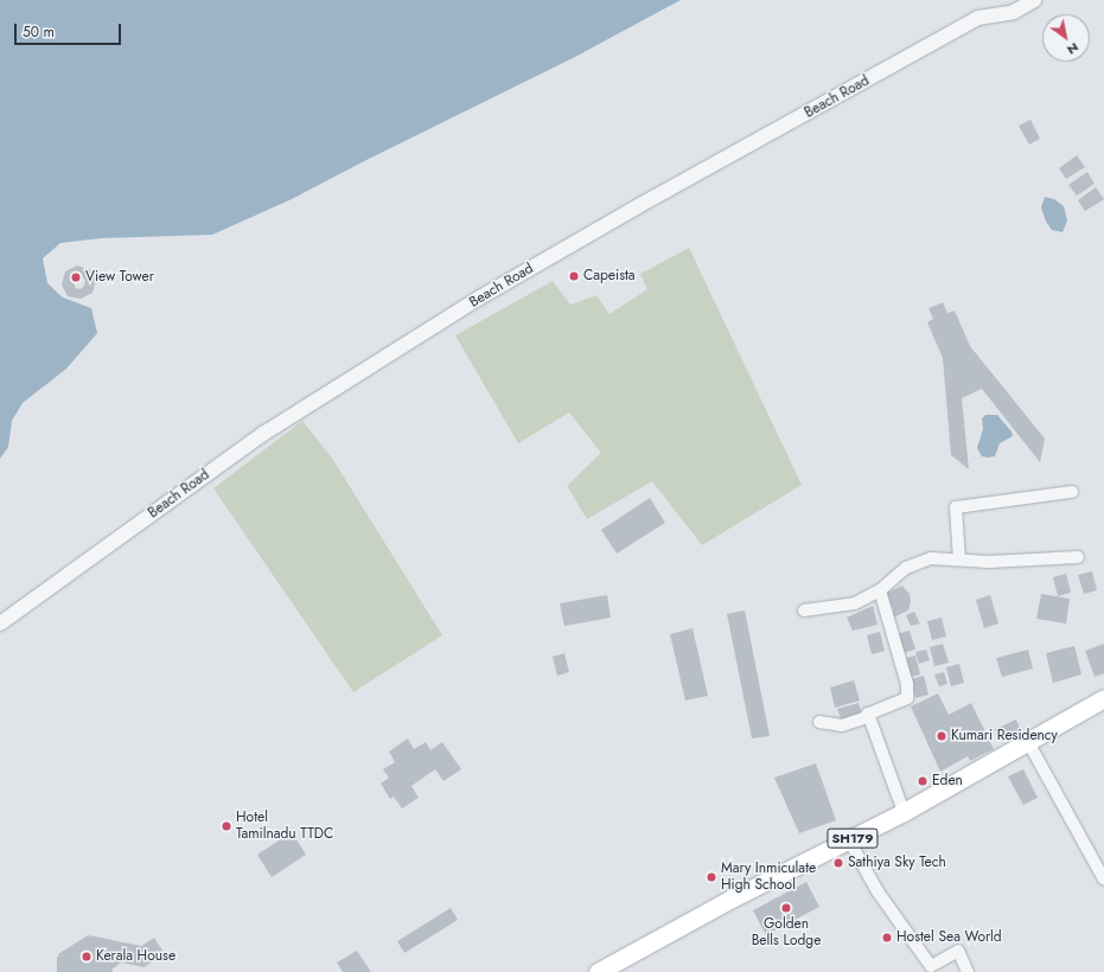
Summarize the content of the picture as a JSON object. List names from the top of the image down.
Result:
{
  "streets": {
    "main road": ["SH179"],
    "street": ["Beach Road"]
  },
  "places": [
    "Capeista",
    "View Tower",
    "Kumari Residency",
    "Eden",
    "Hotel Tamilnadu TTDC",
    "Sathiya Sky Tech",
    "Mary Inmiculate High School",
    "Golden Bells Lodge",
    "Hostel Sea World",
    "Kerala House"
  ],
  "scale_bar": "50 m",
  "north": "bottom right"
}
